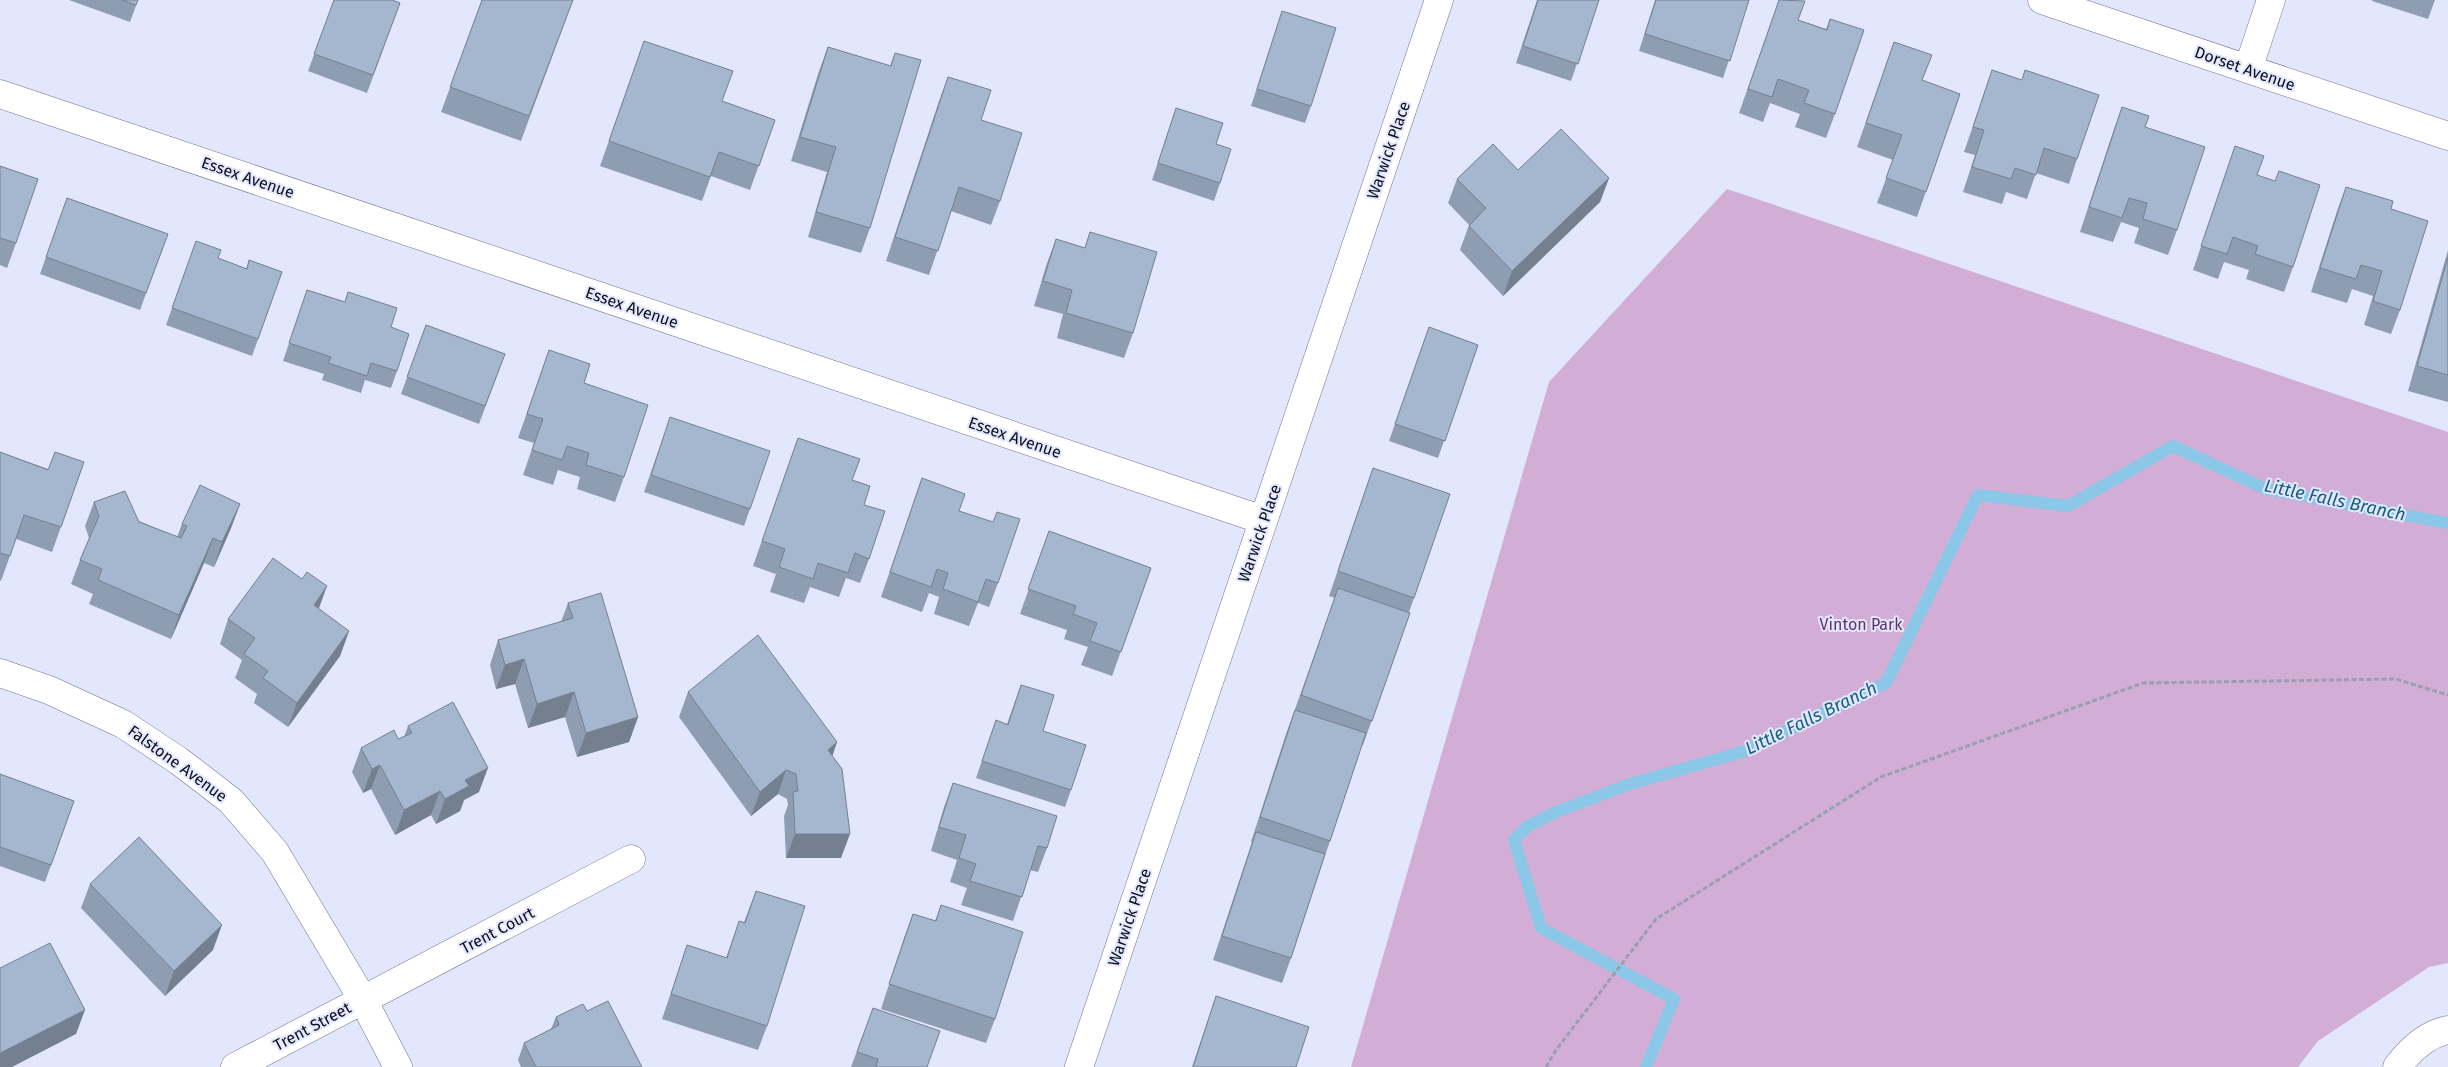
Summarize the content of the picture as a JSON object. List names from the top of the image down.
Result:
{
  "streets": {
    "street": [
      "Dorset Avenue",
      "Warwick Place",
      "Essex Avenue",
      "Falstone Avenue",
      "Trent Court",
      "Trent Street"
    ]
  },
  "crossings": [
    ["Warwick Place", "Essex Avenue"],
    ["Falstone Avenue", "Trent Court"],
    ["Falstone Avenue", "Trent Street"],
    ["Trent Court", "Trent Street"]
  ],
  "water": ["Little Falls Branch"],
  "parks": ["Vinton Park"]
}
